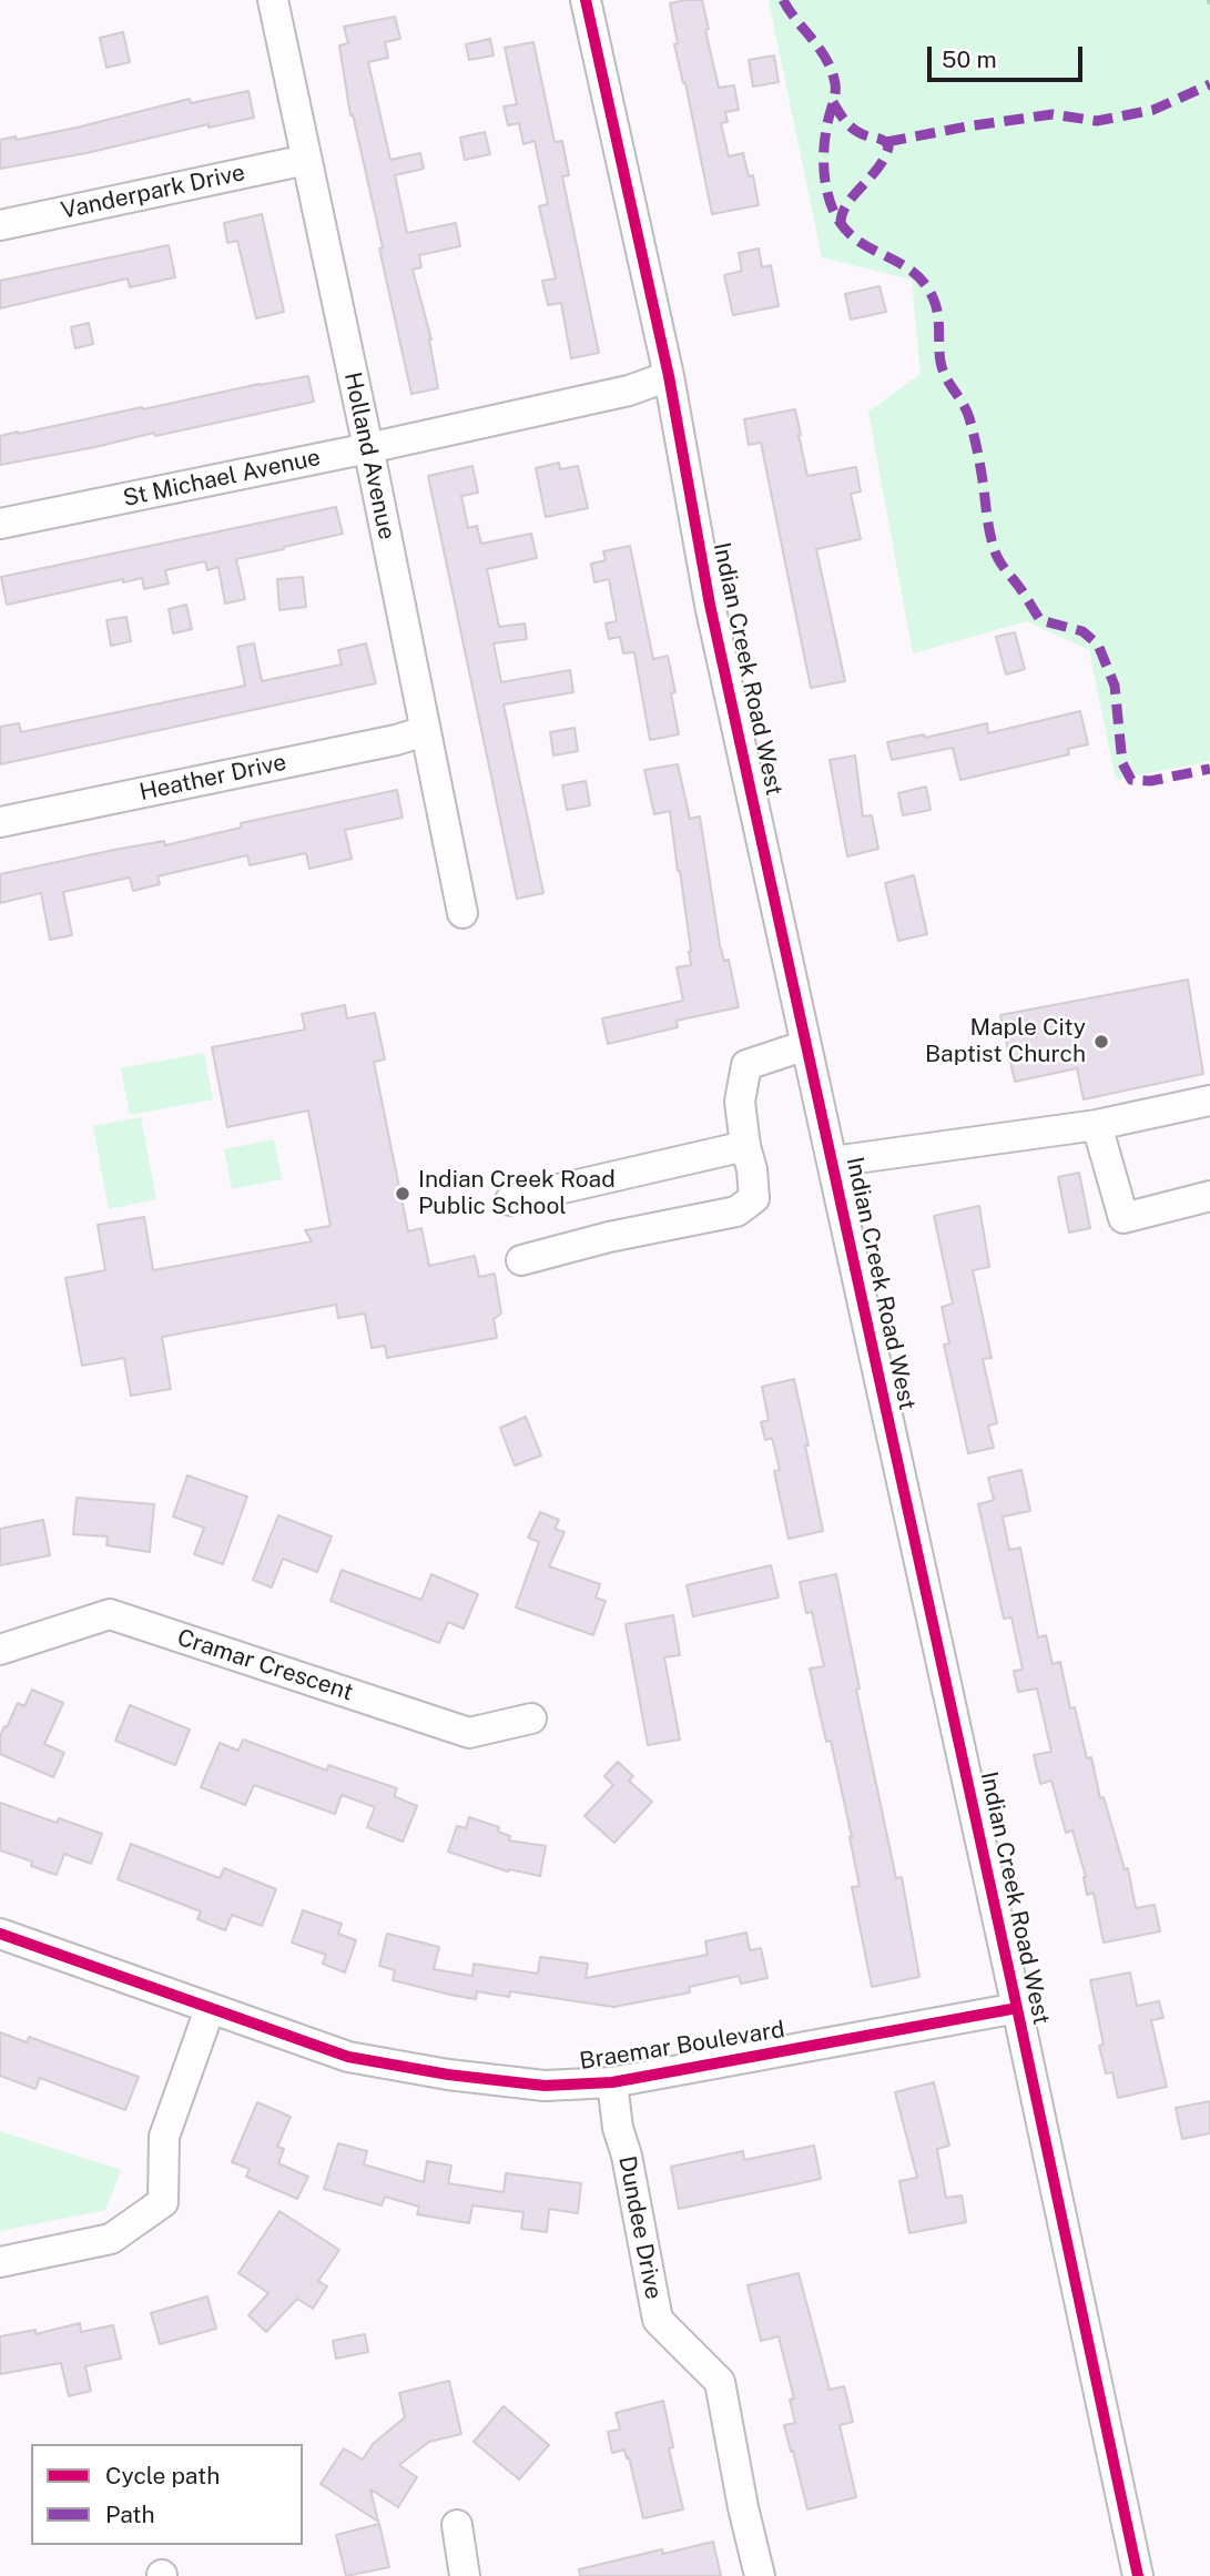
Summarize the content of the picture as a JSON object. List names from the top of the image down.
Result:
{
  "streets": {
    "street": [
      "Vanderpark Drive",
      "Holland Avenue",
      "St Michael Avenue",
      "Indian Creek Road West",
      "Heather Drive",
      "Cramar Crescent",
      "Braemar Boulevard",
      "Dundee Drive"
    ]
  },
  "crossings": [
    ["Vanderpark Drive", "Holland Avenue"],
    ["Holland Avenue", "St Michael Avenue"],
    ["Holland Avenue", "Heather Drive"],
    ["St Michael Avenue", "Indian Creek Road West"],
    ["Indian Creek Road West", "Braemar Boulevard"],
    ["Braemar Boulevard", "Dundee Drive"]
  ],
  "places": ["Maple City Baptist Church", "Indian Creek Road Public School"],
  "legend": ["Cycle path", "Path"],
  "scale_bar": "50 m"
}
